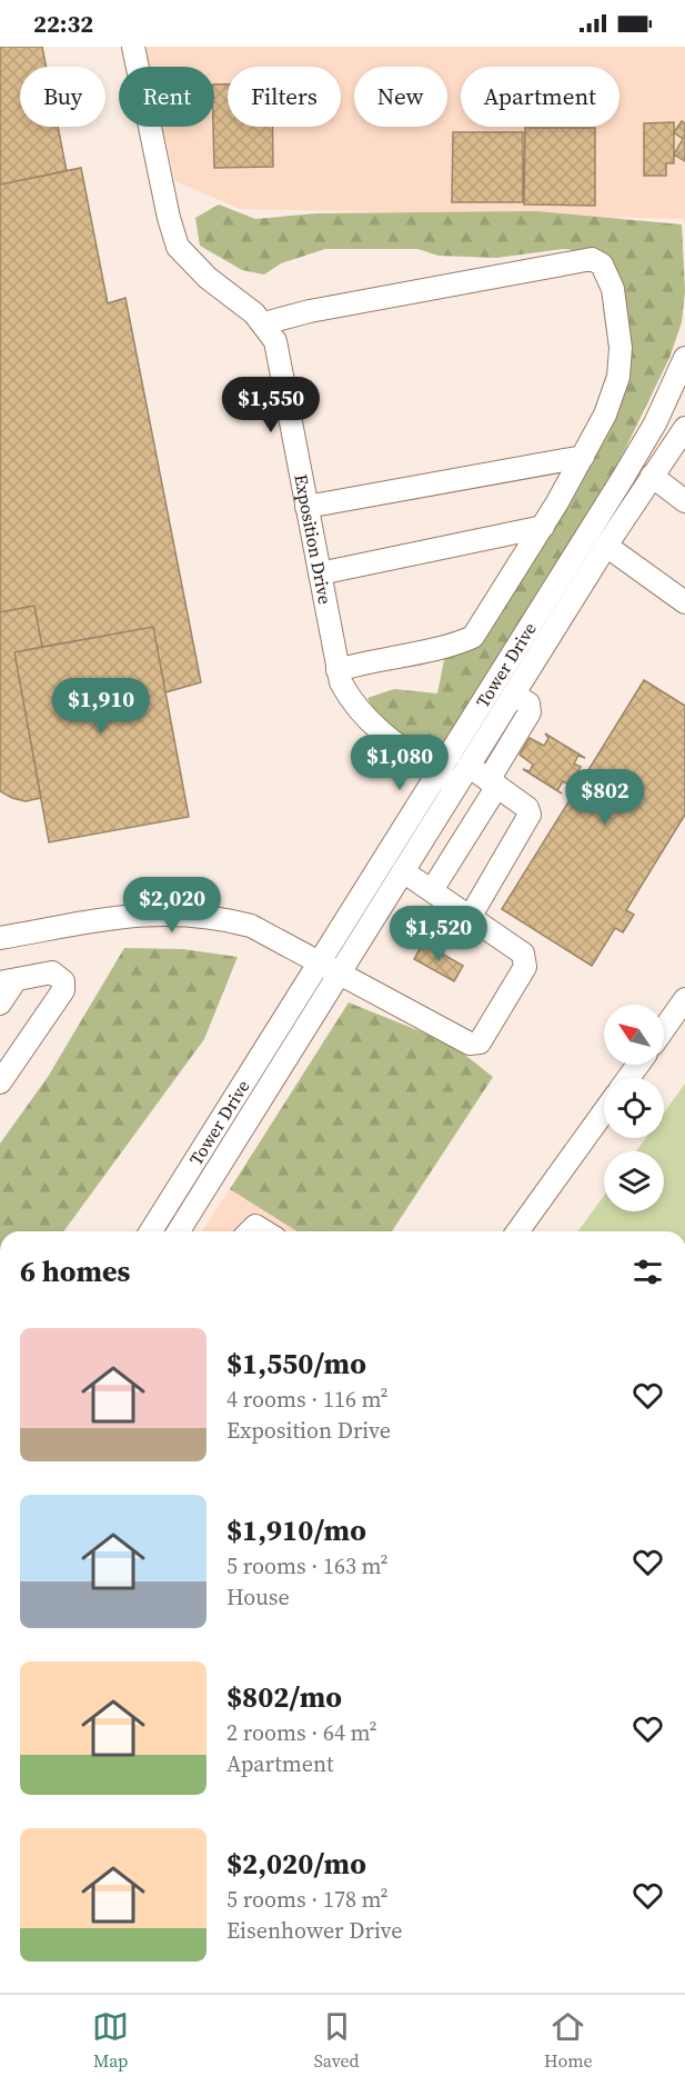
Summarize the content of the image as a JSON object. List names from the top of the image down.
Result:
{
  "streets": {
    "street": ["Exposition Drive", "Tower Drive"]
  },
  "crossings": [
    ["Exposition Drive", "Tower Drive"]
  ],
  "north": "top left",
  "page": {
    "status": "22:32",
    "chip": [
      "Buy",
      "Rent",
      "Filters",
      "New",
      "Apartment"
    ],
    "price": [
      "$1,550",
      "$1,910",
      "$1,080",
      "$802",
      "$2,020",
      "$1,520"
    ],
    "heading": "6 homes",
    "list": [
      {
        "name": "$1,550/mo",
        "note": "4 rooms · 116 m² · Exposition Drive"
      },
      {
        "name": "$1,910/mo",
        "note": "5 rooms · 163 m² · House"
      },
      {
        "name": "$802/mo",
        "note": "2 rooms · 64 m² · Apartment"
      },
      {
        "name": "$2,020/mo",
        "note": "5 rooms · 178 m² · Eisenhower Drive"
      }
    ],
    "tabs": ["Map", "Saved", "Home"]
  }
}
